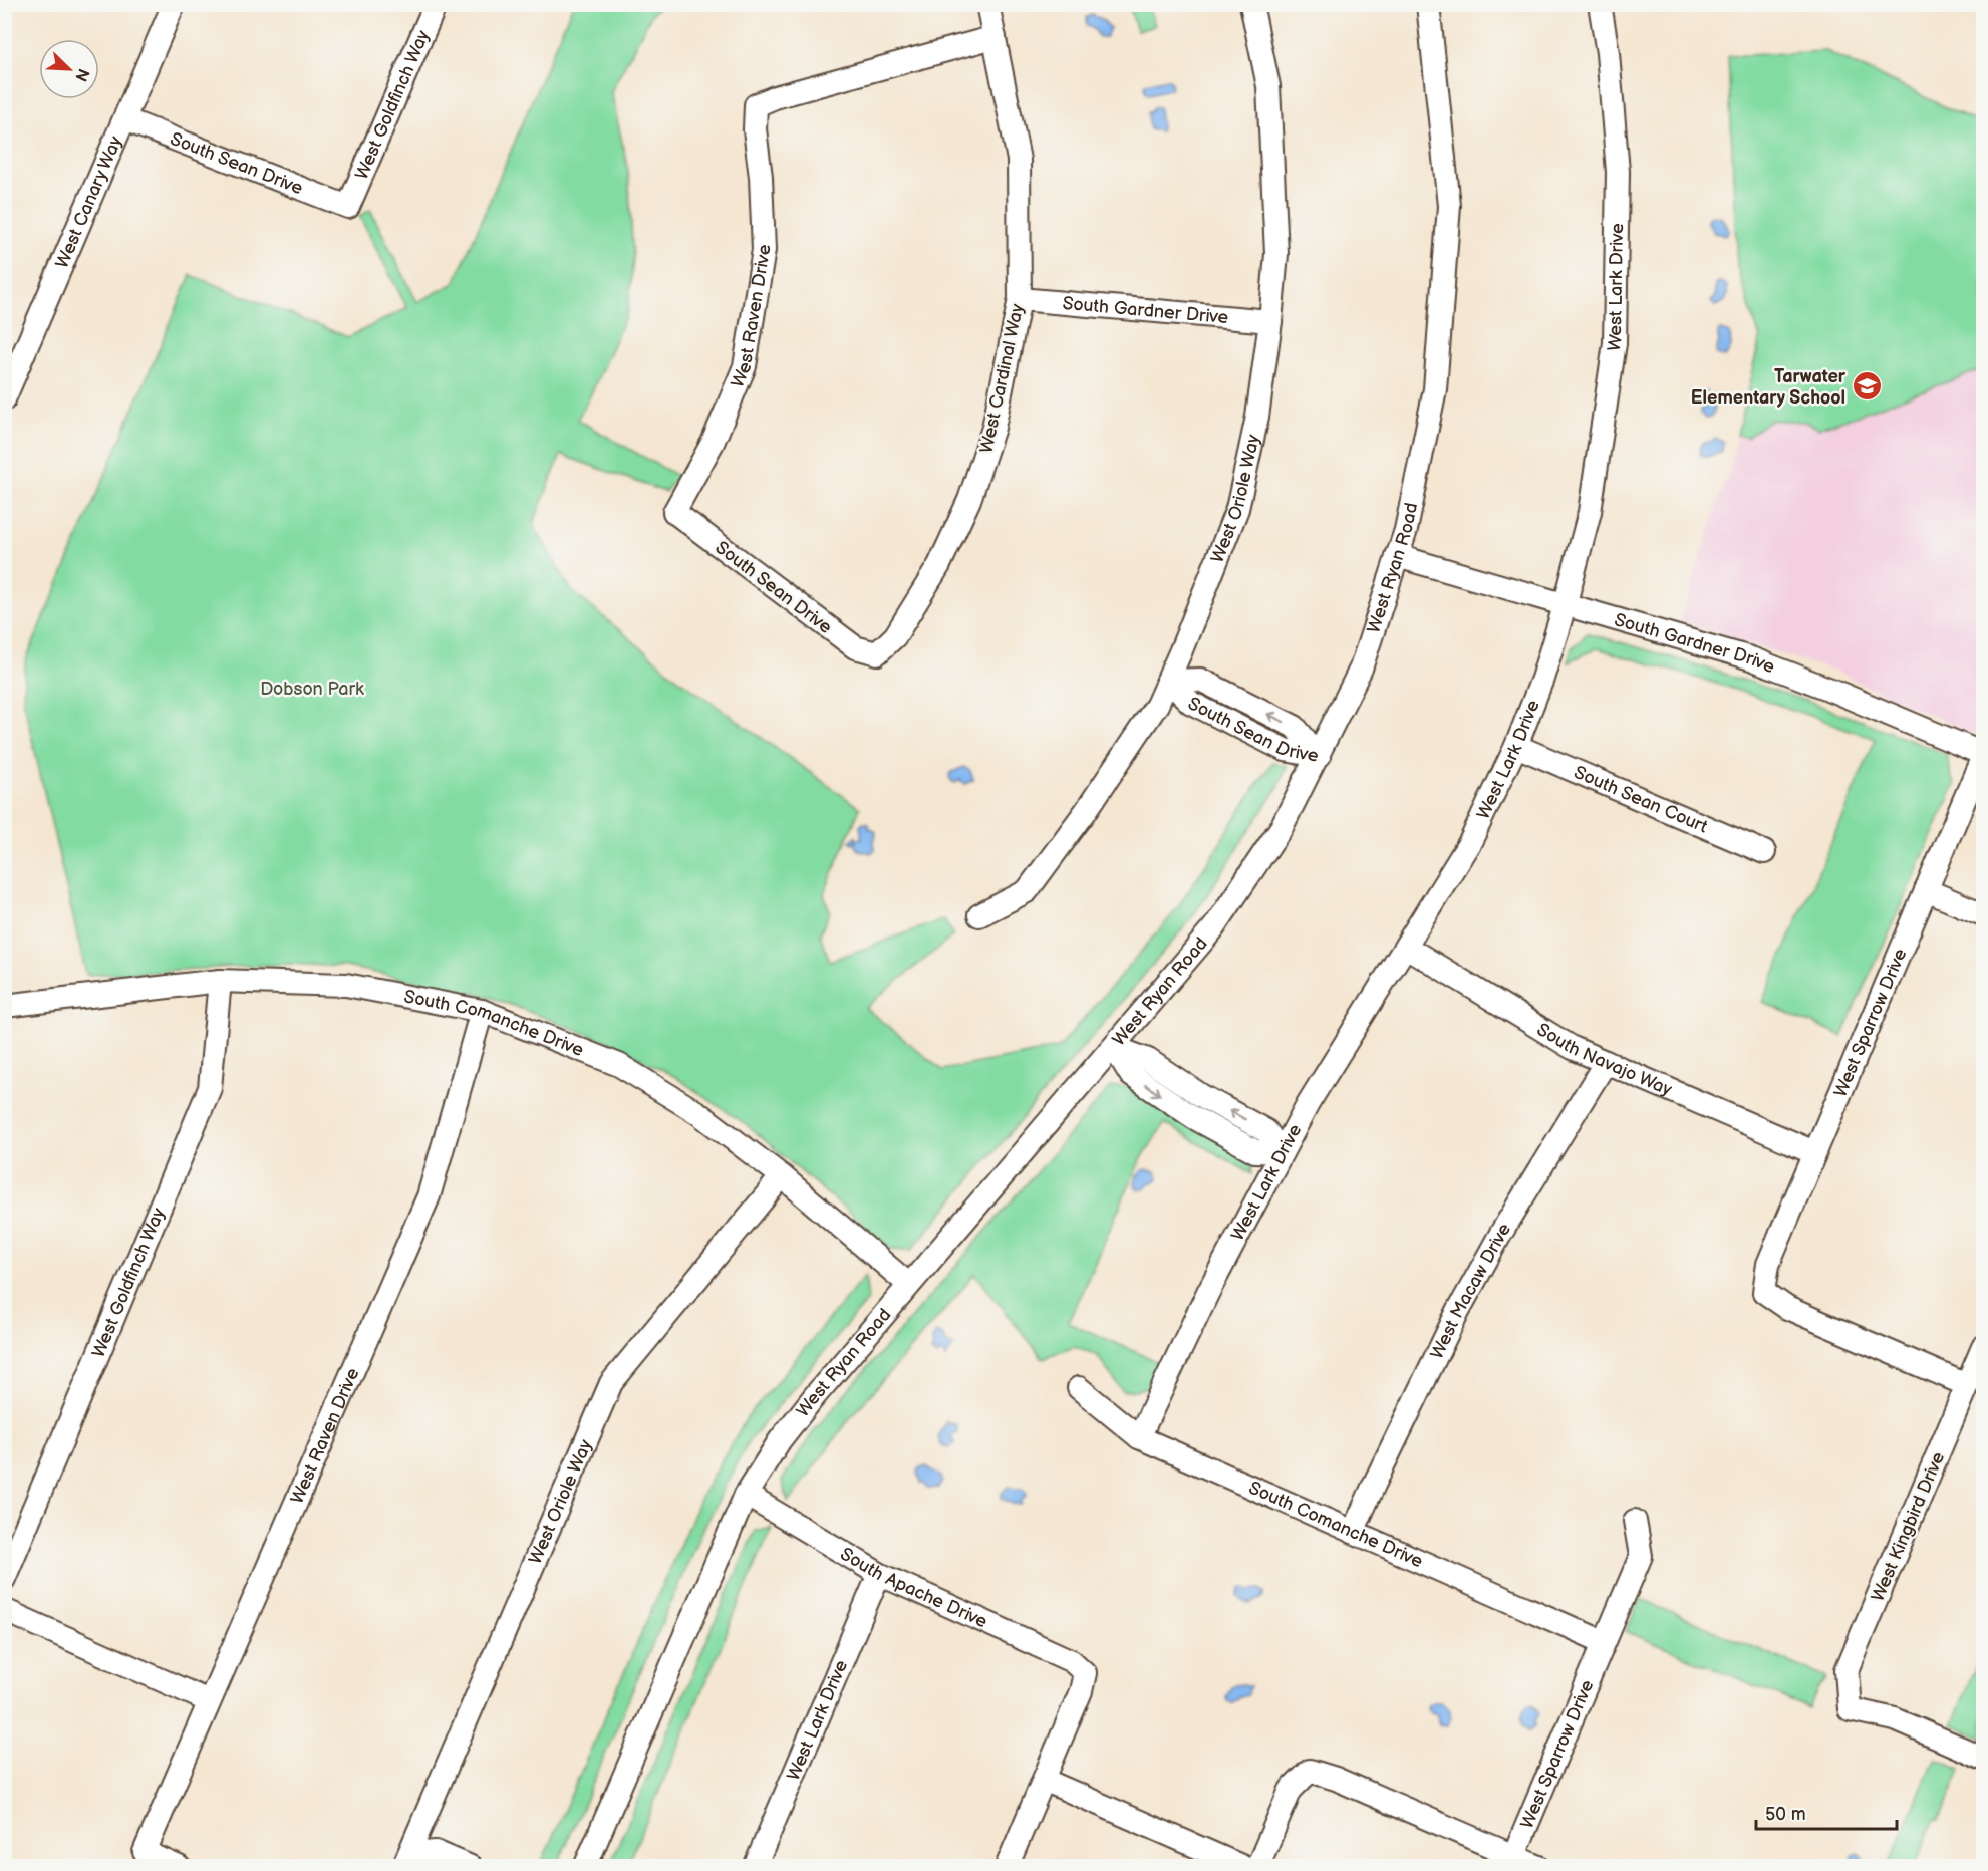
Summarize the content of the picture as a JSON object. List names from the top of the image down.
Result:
{
  "streets": {
    "street": [
      "West Goldfinch Way",
      "South Sean Drive",
      "West Canary Way",
      "West Lark Drive",
      "South Gardner Drive",
      "West Raven Drive",
      "West Cardinal Way",
      "West Oriole Way",
      "West Ryan Road",
      "South Sean Court",
      "West Sparrow Drive",
      "South Comanche Drive",
      "South Navajo Way",
      "West Macaw Drive",
      "West Kingbird Drive",
      "South Apache Drive"
    ]
  },
  "crossings": [
    ["West Goldfinch Way", "South Sean Drive"],
    ["West Goldfinch Way", "South Comanche Drive"],
    ["South Sean Drive", "West Canary Way"],
    ["South Sean Drive", "West Raven Drive"],
    ["South Sean Drive", "West Cardinal Way"],
    ["South Sean Drive", "West Oriole Way"],
    ["South Sean Drive", "West Ryan Road"],
    ["West Lark Drive", "South Gardner Drive"],
    ["West Lark Drive", "South Sean Court"],
    ["West Lark Drive", "South Comanche Drive"],
    ["West Lark Drive", "South Navajo Way"],
    ["West Lark Drive", "South Apache Drive"],
    ["South Gardner Drive", "West Cardinal Way"],
    ["South Gardner Drive", "West Oriole Way"],
    ["South Gardner Drive", "West Ryan Road"],
    ["South Gardner Drive", "West Sparrow Drive"],
    ["West Raven Drive", "West Cardinal Way"],
    ["West Raven Drive", "South Comanche Drive"],
    ["West Oriole Way", "South Comanche Drive"],
    ["West Ryan Road", "South Comanche Drive"],
    ["West Ryan Road", "South Apache Drive"],
    ["West Sparrow Drive", "South Comanche Drive"],
    ["West Sparrow Drive", "South Navajo Way"],
    ["West Sparrow Drive", "West Kingbird Drive"],
    ["South Comanche Drive", "West Macaw Drive"],
    ["South Navajo Way", "West Macaw Drive"]
  ],
  "parks": ["Dobson Park"],
  "places": {
    "school or university": ["Tarwater Elementary School"]
  },
  "scale_bar": "50 m",
  "north": "bottom right"
}
